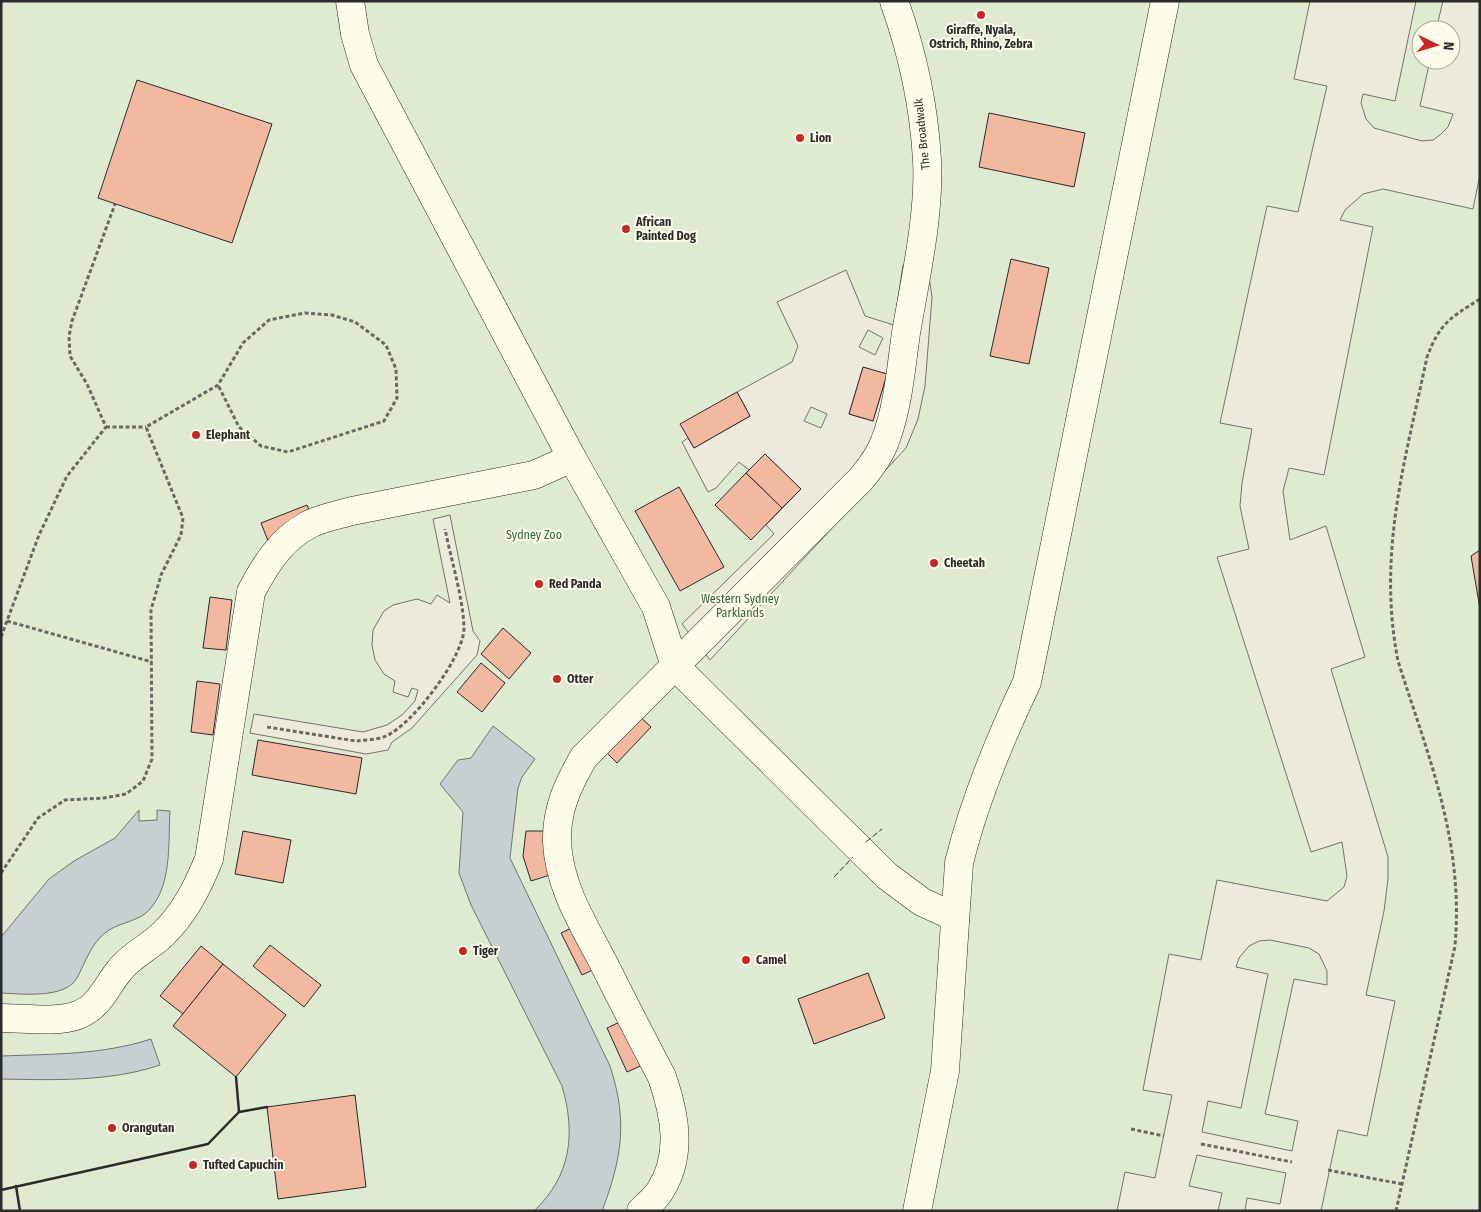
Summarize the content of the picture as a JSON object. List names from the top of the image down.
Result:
{
  "streets": {
    "street": ["The Broadwalk"]
  },
  "parks": ["Sydney Zoo", "Western Sydney Parklands"],
  "places": [
    "Giraffe, Nyala, Ostrich, Rhino, Zebra",
    "Lion",
    "African Painted Dog",
    "Elephant",
    "Cheetah",
    "Red Panda",
    "Otter",
    "Tiger",
    "Camel",
    "Orangutan",
    "Tufted Capuchin"
  ],
  "north": "right"
}
